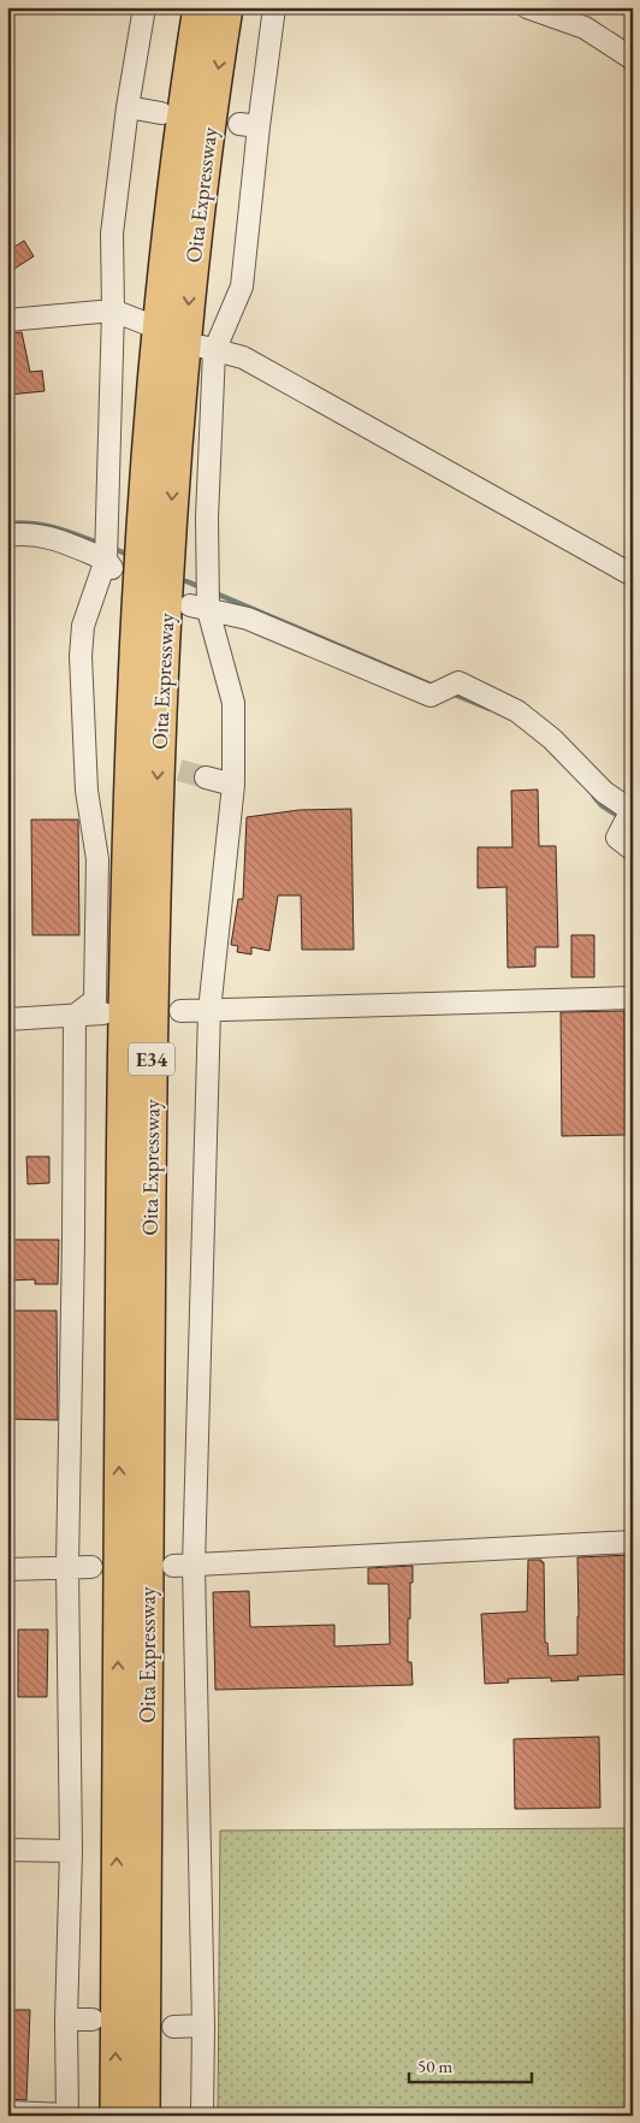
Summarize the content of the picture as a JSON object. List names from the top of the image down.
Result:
{
  "streets": {
    "highway": ["Oita Expressway", "E34"]
  },
  "scale_bar": "50 m"
}
